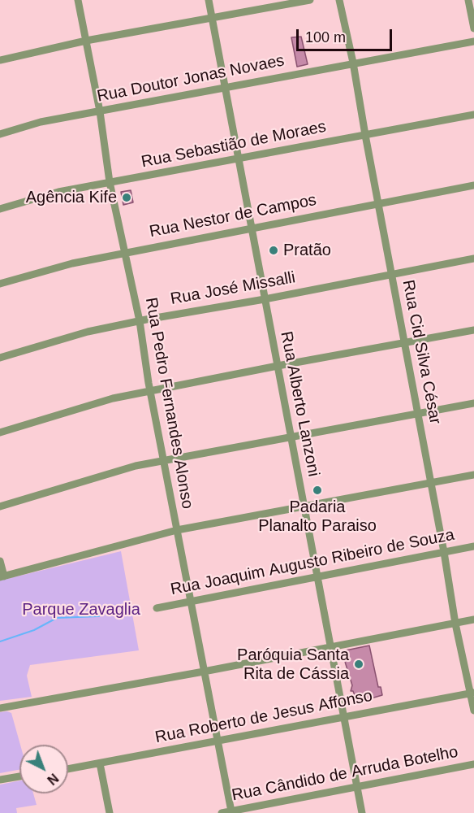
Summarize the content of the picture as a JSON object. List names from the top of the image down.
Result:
{
  "streets": {
    "street": [
      "Rua Doutor Jonas Novaes",
      "Rua Sebastião de Moraes",
      "Rua Nestor de Campos",
      "Rua José Missalli",
      "Rua Cid Silva César",
      "Rua Pedro Fernandes Alonso",
      "Rua Alberto Lanzoni",
      "Rua Joaquim Augusto Ribeiro de Souza",
      "Rua Roberto de Jesus Affonso",
      "Rua Cândido de Arruda Botelho"
    ]
  },
  "crossings": [
    ["Rua Doutor Jonas Novaes", "Rua Cid Silva César"],
    ["Rua Doutor Jonas Novaes", "Rua Pedro Fernandes Alonso"],
    ["Rua Doutor Jonas Novaes", "Rua Alberto Lanzoni"],
    ["Rua Sebastião de Moraes", "Rua Cid Silva César"],
    ["Rua Sebastião de Moraes", "Rua Pedro Fernandes Alonso"],
    ["Rua Sebastião de Moraes", "Rua Alberto Lanzoni"],
    ["Rua Nestor de Campos", "Rua Cid Silva César"],
    ["Rua Nestor de Campos", "Rua Pedro Fernandes Alonso"],
    ["Rua Nestor de Campos", "Rua Alberto Lanzoni"],
    ["Rua José Missalli", "Rua Cid Silva César"],
    ["Rua José Missalli", "Rua Pedro Fernandes Alonso"],
    ["Rua José Missalli", "Rua Alberto Lanzoni"],
    ["Rua Cid Silva César", "Rua Joaquim Augusto Ribeiro de Souza"],
    ["Rua Cid Silva César", "Rua Roberto de Jesus Affonso"],
    ["Rua Pedro Fernandes Alonso", "Rua Joaquim Augusto Ribeiro de Souza"],
    ["Rua Pedro Fernandes Alonso", "Rua Roberto de Jesus Affonso"],
    ["Rua Pedro Fernandes Alonso", "Rua Cândido de Arruda Botelho"],
    ["Rua Alberto Lanzoni", "Rua Joaquim Augusto Ribeiro de Souza"],
    ["Rua Alberto Lanzoni", "Rua Roberto de Jesus Affonso"],
    ["Rua Alberto Lanzoni", "Rua Cândido de Arruda Botelho"]
  ],
  "parks": ["Parque Zavaglia"],
  "places": [
    "Agência Kife",
    "Pratão",
    "Padaria Planalto Paraiso",
    "Paróquia Santa Rita de Cássia"
  ],
  "scale_bar": "100 m",
  "north": "bottom right"
}
